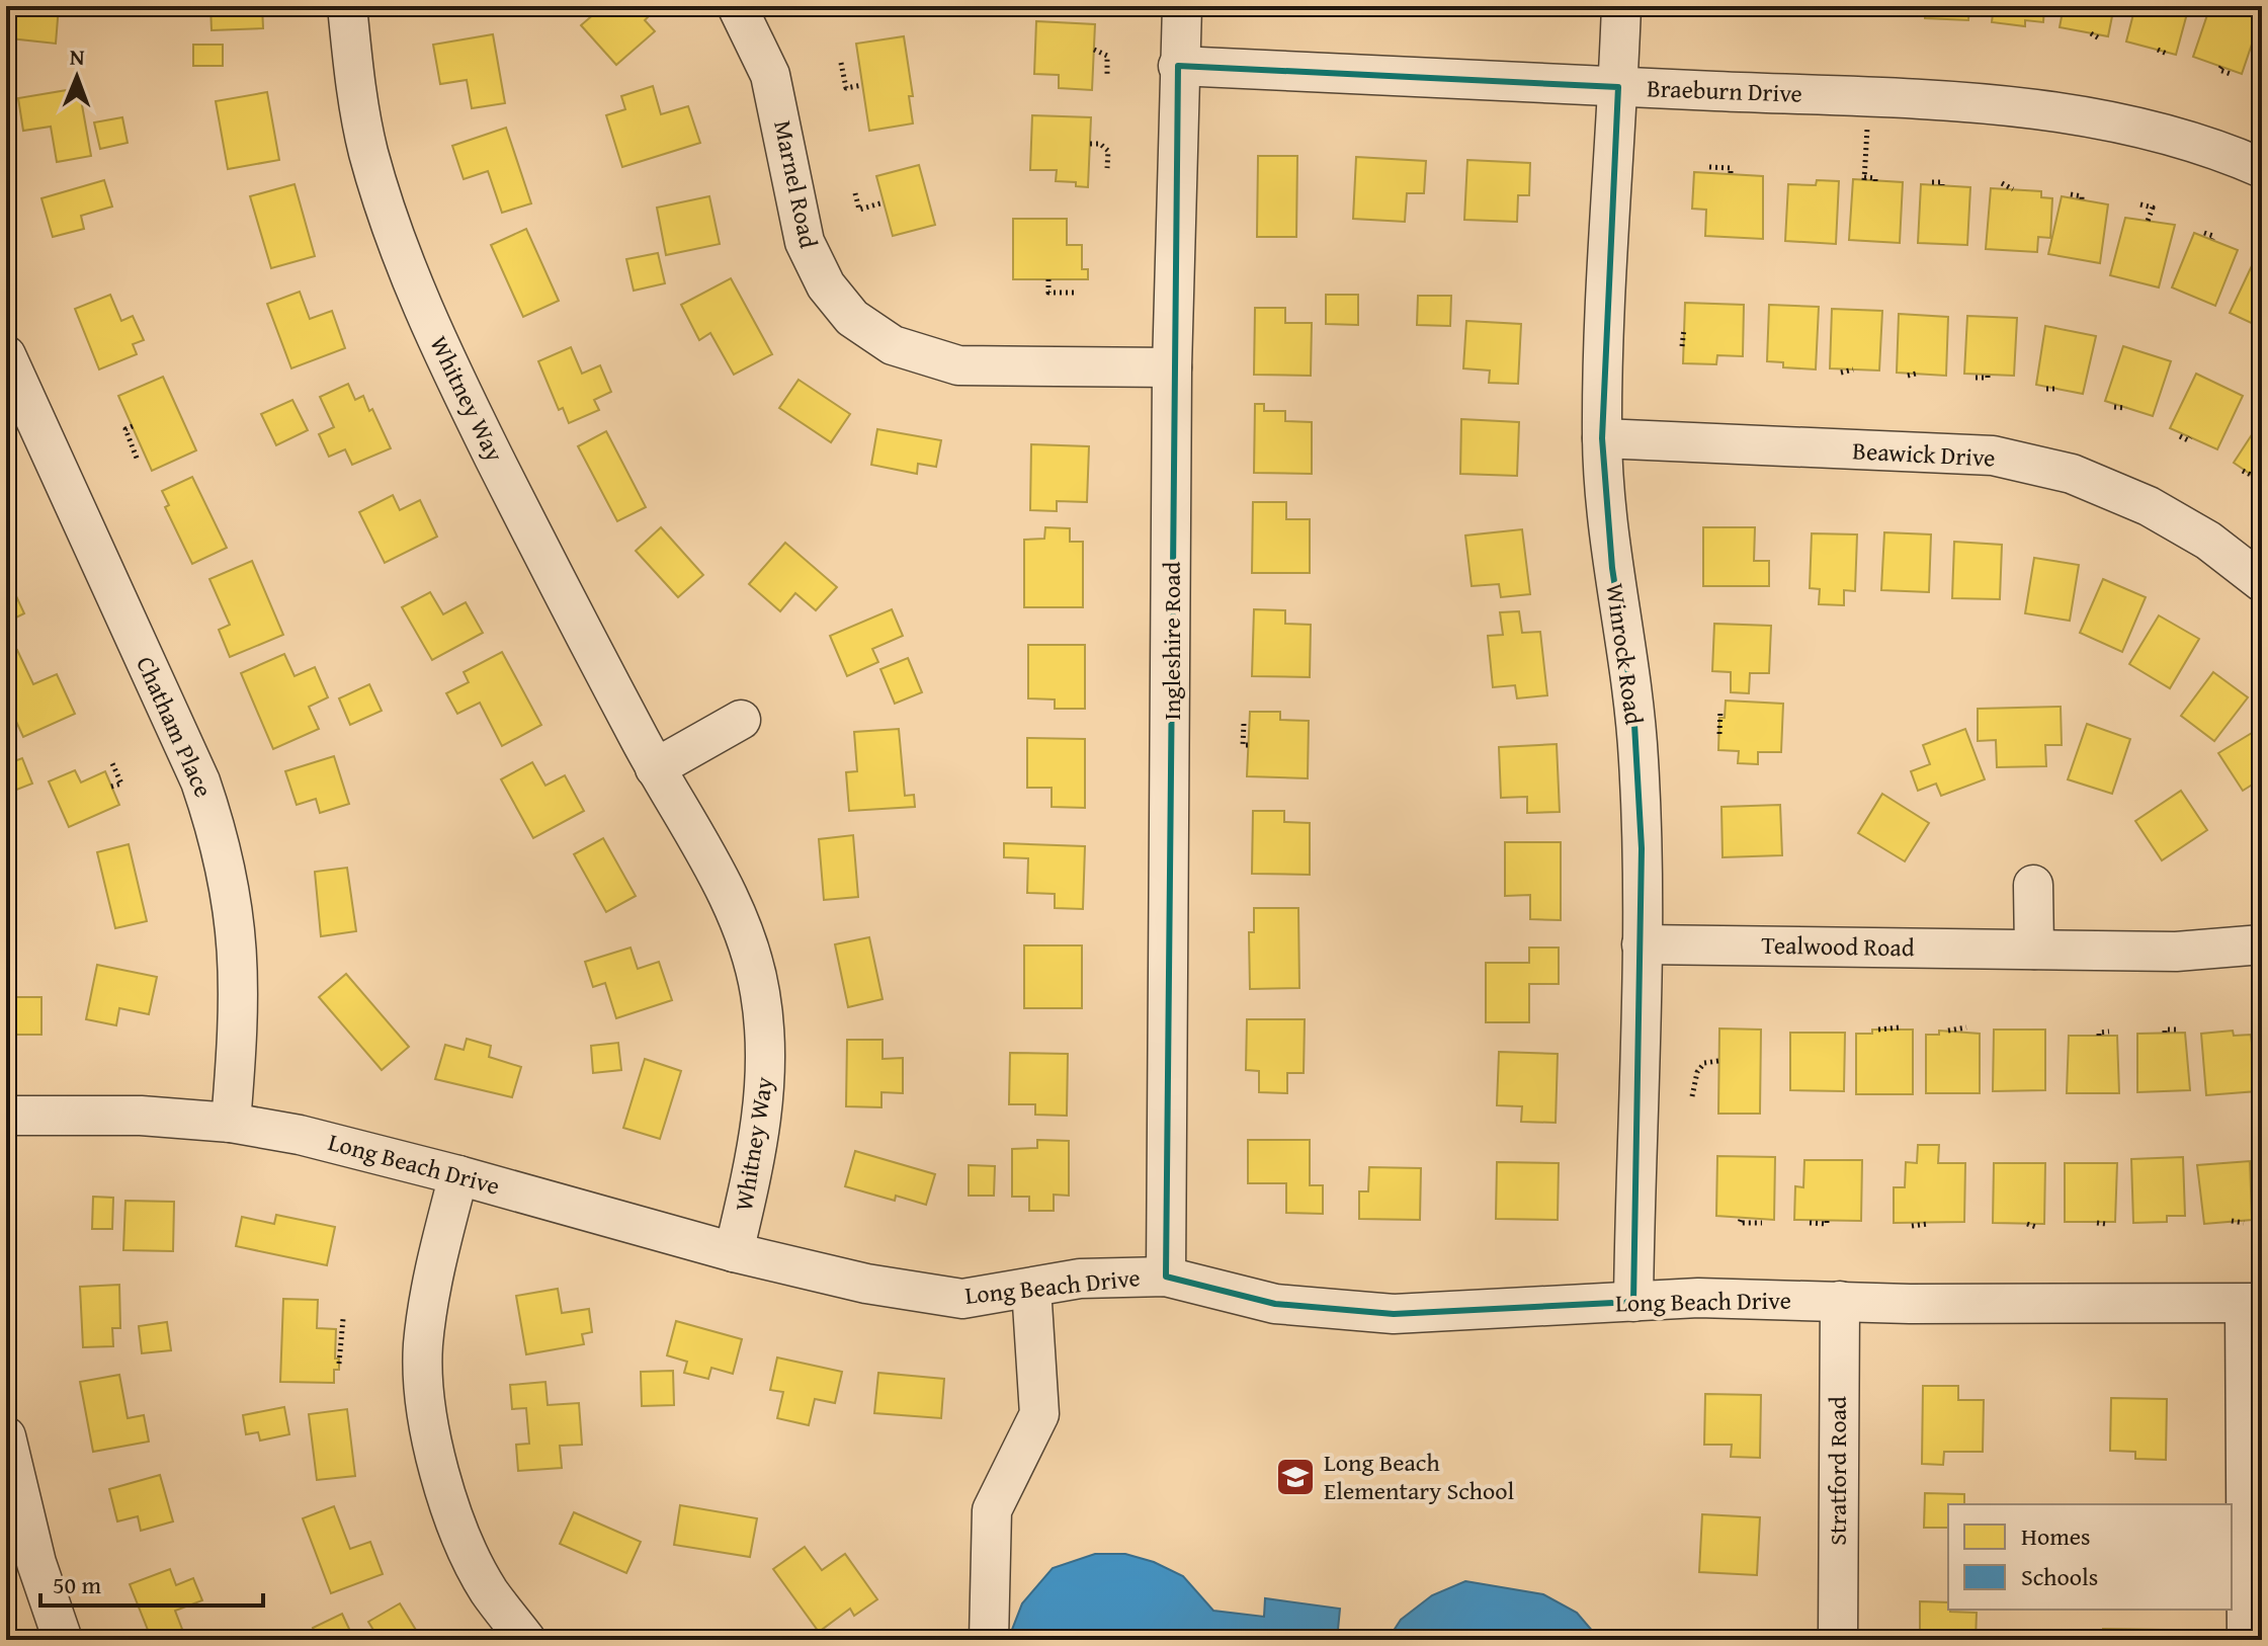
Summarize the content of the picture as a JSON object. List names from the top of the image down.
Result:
{
  "streets": {
    "street": [
      "Braeburn Drive",
      "Marnel Road",
      "Whitney Way",
      "Beawick Drive",
      "Ingleshire Road",
      "Winrock Road",
      "Chatham Place",
      "Tealwood Road",
      "Long Beach Drive",
      "Stratford Road"
    ]
  },
  "crossings": [
    ["Braeburn Drive", "Ingleshire Road"],
    ["Braeburn Drive", "Winrock Road"],
    ["Marnel Road", "Ingleshire Road"],
    ["Whitney Way", "Long Beach Drive"],
    ["Beawick Drive", "Winrock Road"],
    ["Ingleshire Road", "Long Beach Drive"],
    ["Winrock Road", "Tealwood Road"],
    ["Winrock Road", "Long Beach Drive"],
    ["Chatham Place", "Long Beach Drive"],
    ["Long Beach Drive", "Stratford Road"]
  ],
  "places": {
    "school or university": ["Long Beach Elementary School"]
  },
  "legend": ["Homes", "Schools"],
  "scale_bar": "50 m",
  "north": "top"
}
